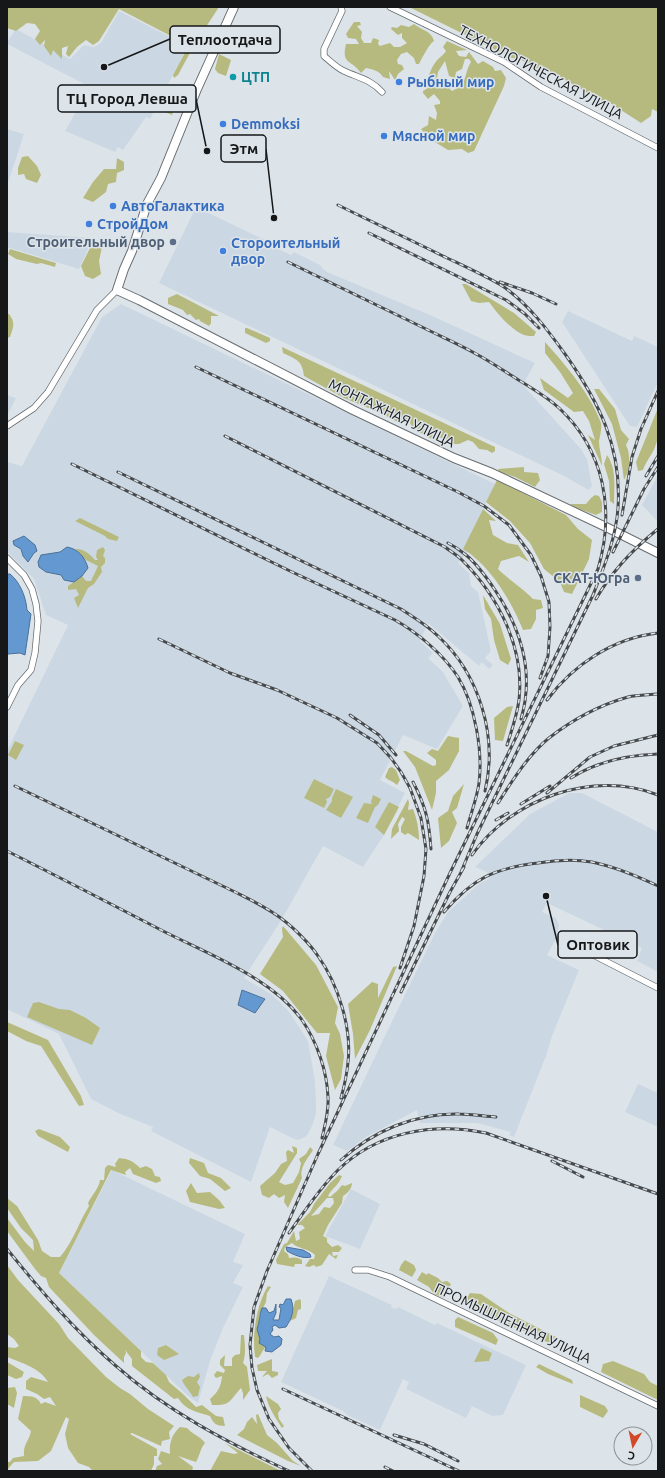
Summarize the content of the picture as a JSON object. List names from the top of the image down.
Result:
{
  "streets": {
    "street": ["ТЕХНОЛОГИЧЕСКАЯ УЛИЦА", "МОНТАЖНАЯ УЛИЦА", "ПРОМЫШЛЕННАЯ УЛИЦА"]
  },
  "places": [
    "Теплоотдача",
    "ЦТП",
    "Рыбный мир",
    "Demmoksi",
    "Мясной мир",
    "ТЦ Город Левша",
    "АвтоГалактика",
    "Этм",
    "СтройДом",
    "Строительный двор",
    "Стороительный двор",
    "СКАТ-Югра",
    "Оптовик"
  ],
  "north": "bottom"
}
